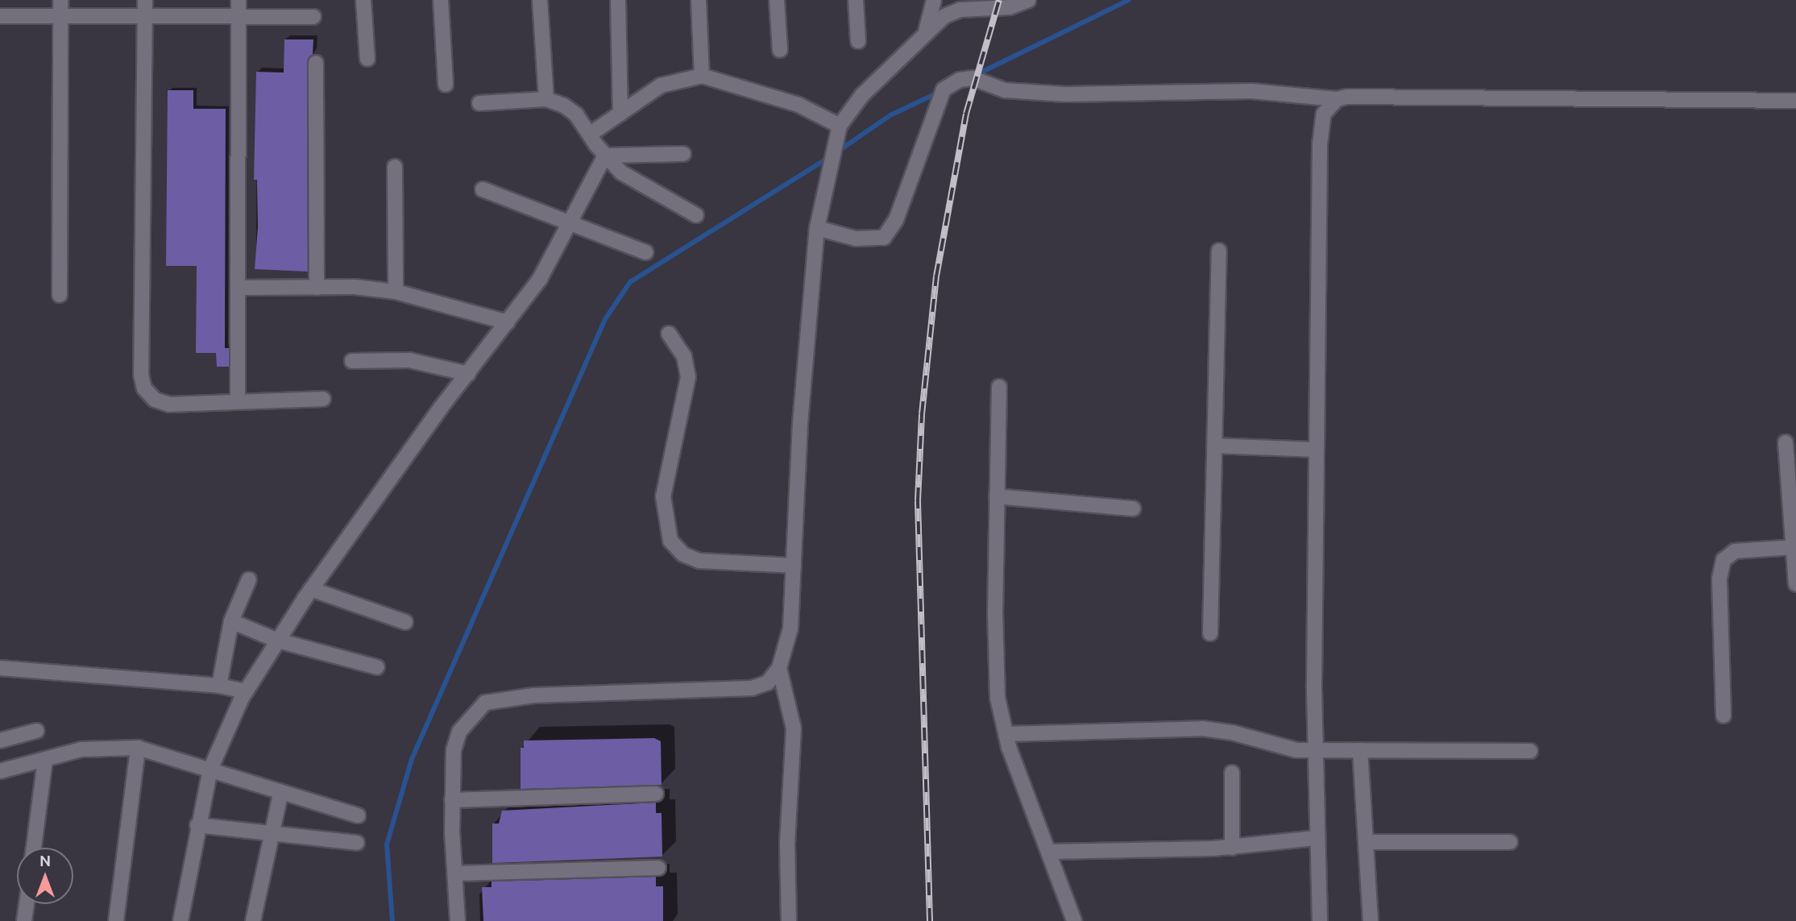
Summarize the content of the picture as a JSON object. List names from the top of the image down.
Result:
{
  "north": "top"
}
